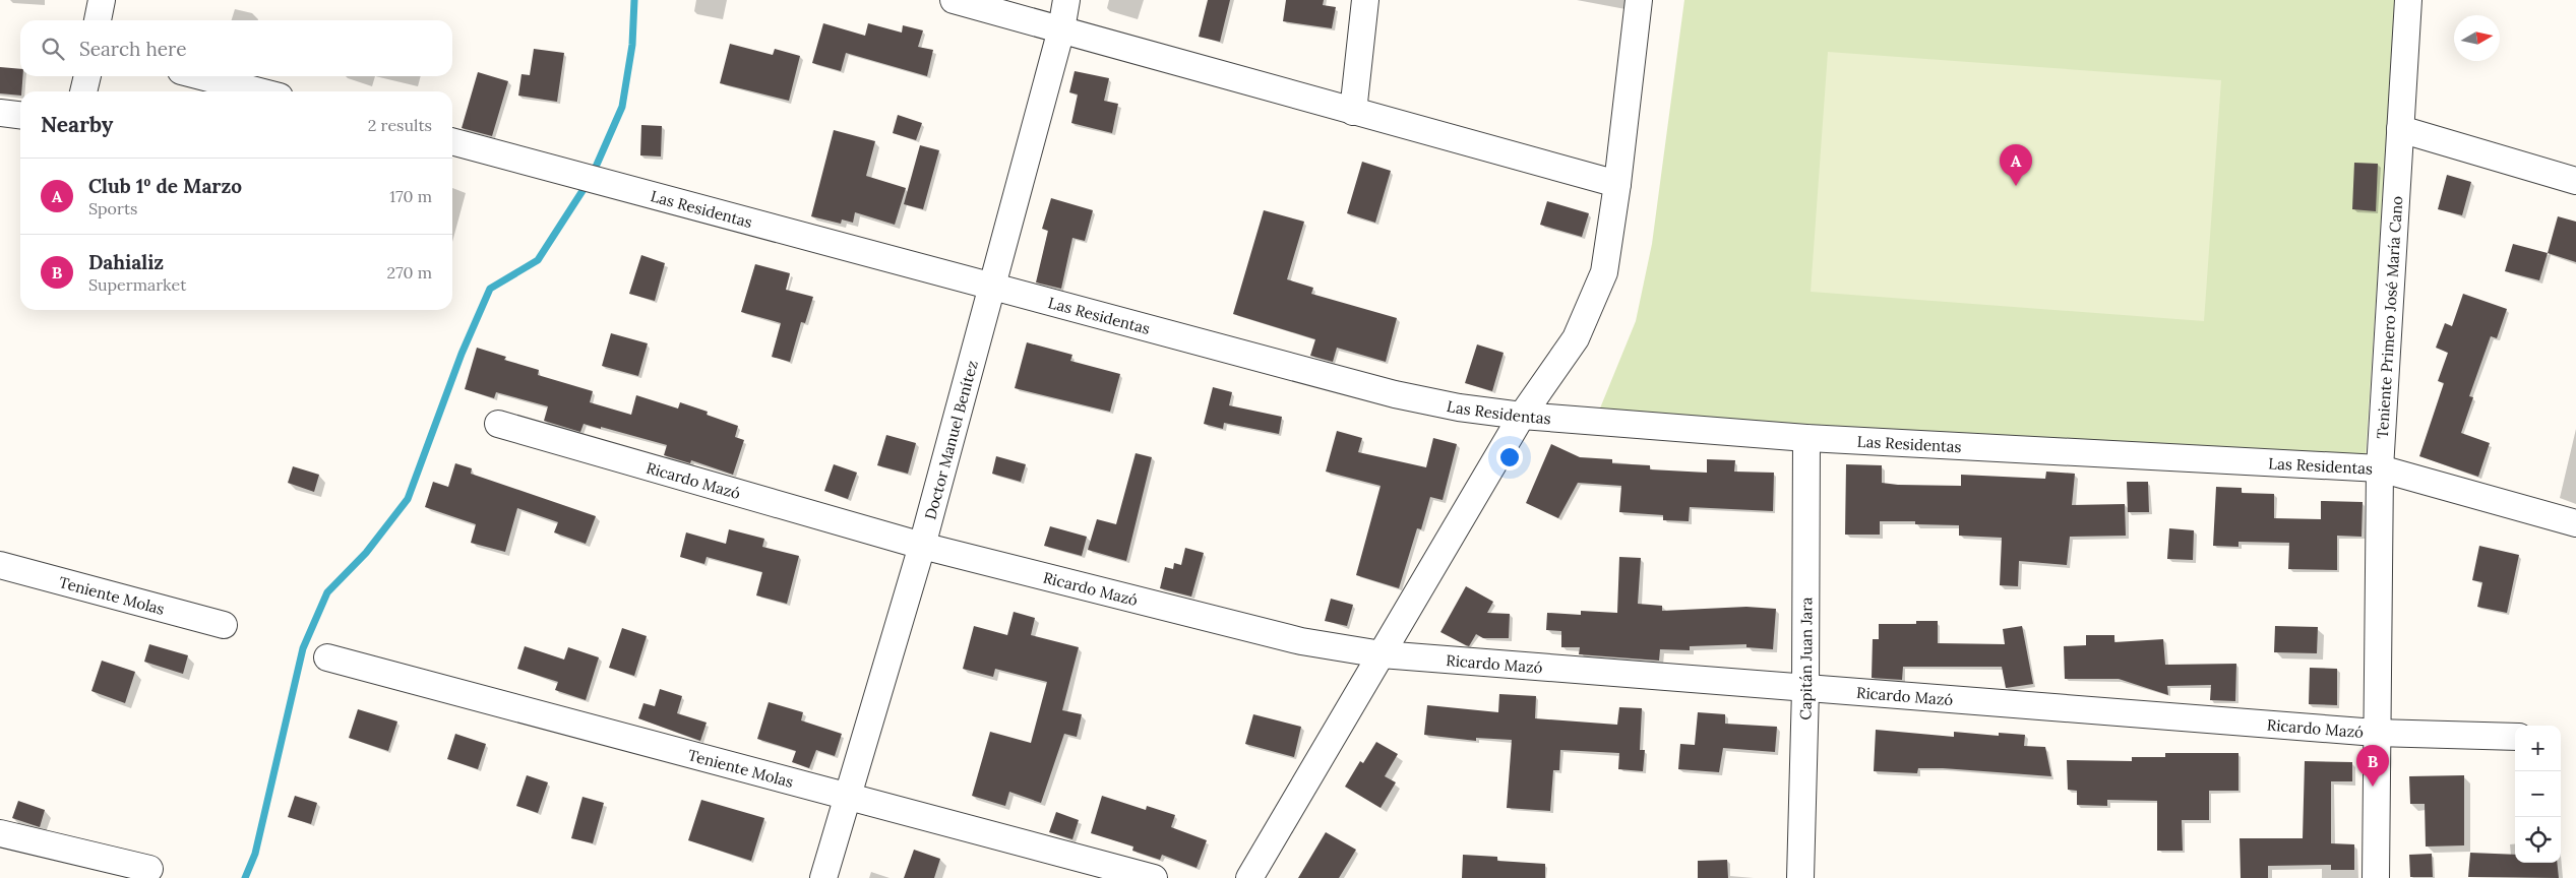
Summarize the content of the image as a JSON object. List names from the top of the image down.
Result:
{
  "streets": {
    "street": [
      "Las Residentas",
      "Teniente Primero José María Cano",
      "Doctor Manuel Benítez",
      "Ricardo Mazó",
      "Teniente Molas",
      "Capitán Juan Jara"
    ]
  },
  "crossings": [
    ["Las Residentas", "Teniente Primero José María Cano"],
    ["Las Residentas", "Doctor Manuel Benítez"],
    ["Las Residentas", "Capitán Juan Jara"],
    ["Teniente Primero José María Cano", "Ricardo Mazó"],
    ["Doctor Manuel Benítez", "Ricardo Mazó"],
    ["Doctor Manuel Benítez", "Teniente Molas"],
    ["Ricardo Mazó", "Capitán Juan Jara"]
  ],
  "north": "right",
  "page": {
    "search": "Search here",
    "heading": ["Nearby", "2 results"],
    "pins": ["A", "B"],
    "list": [
      {
        "mark": "A",
        "name": "Club 1º de Marzo",
        "note": "Sports",
        "value": "170 m"
      },
      {
        "mark": "B",
        "name": "Dahializ",
        "note": "Supermarket",
        "value": "270 m"
      }
    ],
    "map_buttons": ["+", "−"]
  }
}
